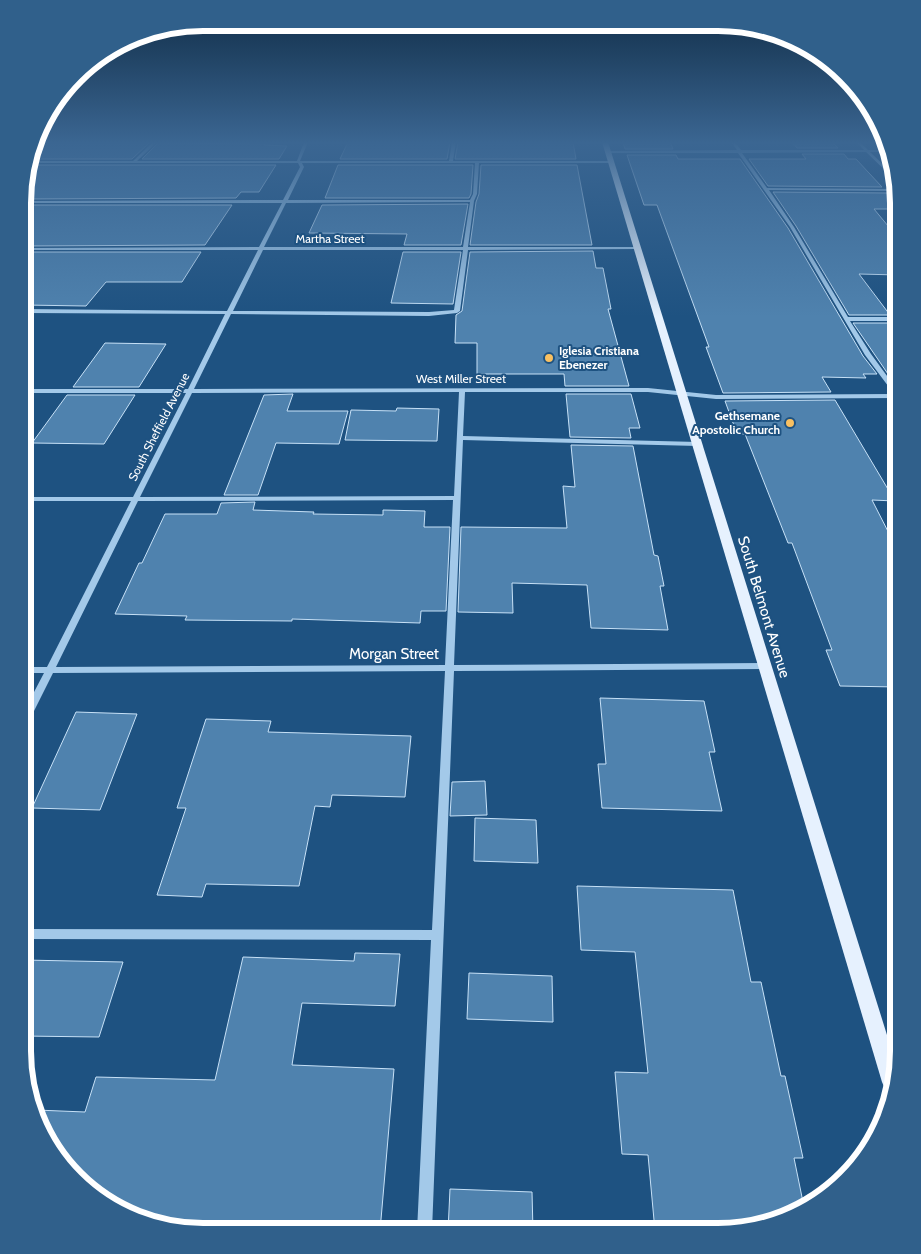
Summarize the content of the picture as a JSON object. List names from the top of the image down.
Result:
{
  "streets": {
    "main road": ["South Belmont Avenue"],
    "street": [
      "Martha Street",
      "West Miller Street",
      "South Sheffield Avenue",
      "Morgan Street"
    ]
  },
  "crossings": [
    ["Martha Street", "South Sheffield Avenue"],
    ["Martha Street", "South Belmont Avenue"],
    ["West Miller Street", "South Sheffield Avenue"],
    ["West Miller Street", "South Belmont Avenue"],
    ["South Sheffield Avenue", "Morgan Street"],
    ["South Belmont Avenue", "Morgan Street"]
  ],
  "places": ["Iglesia Cristiana Ebenezer", "Gethsemane Apostolic Church"]
}
